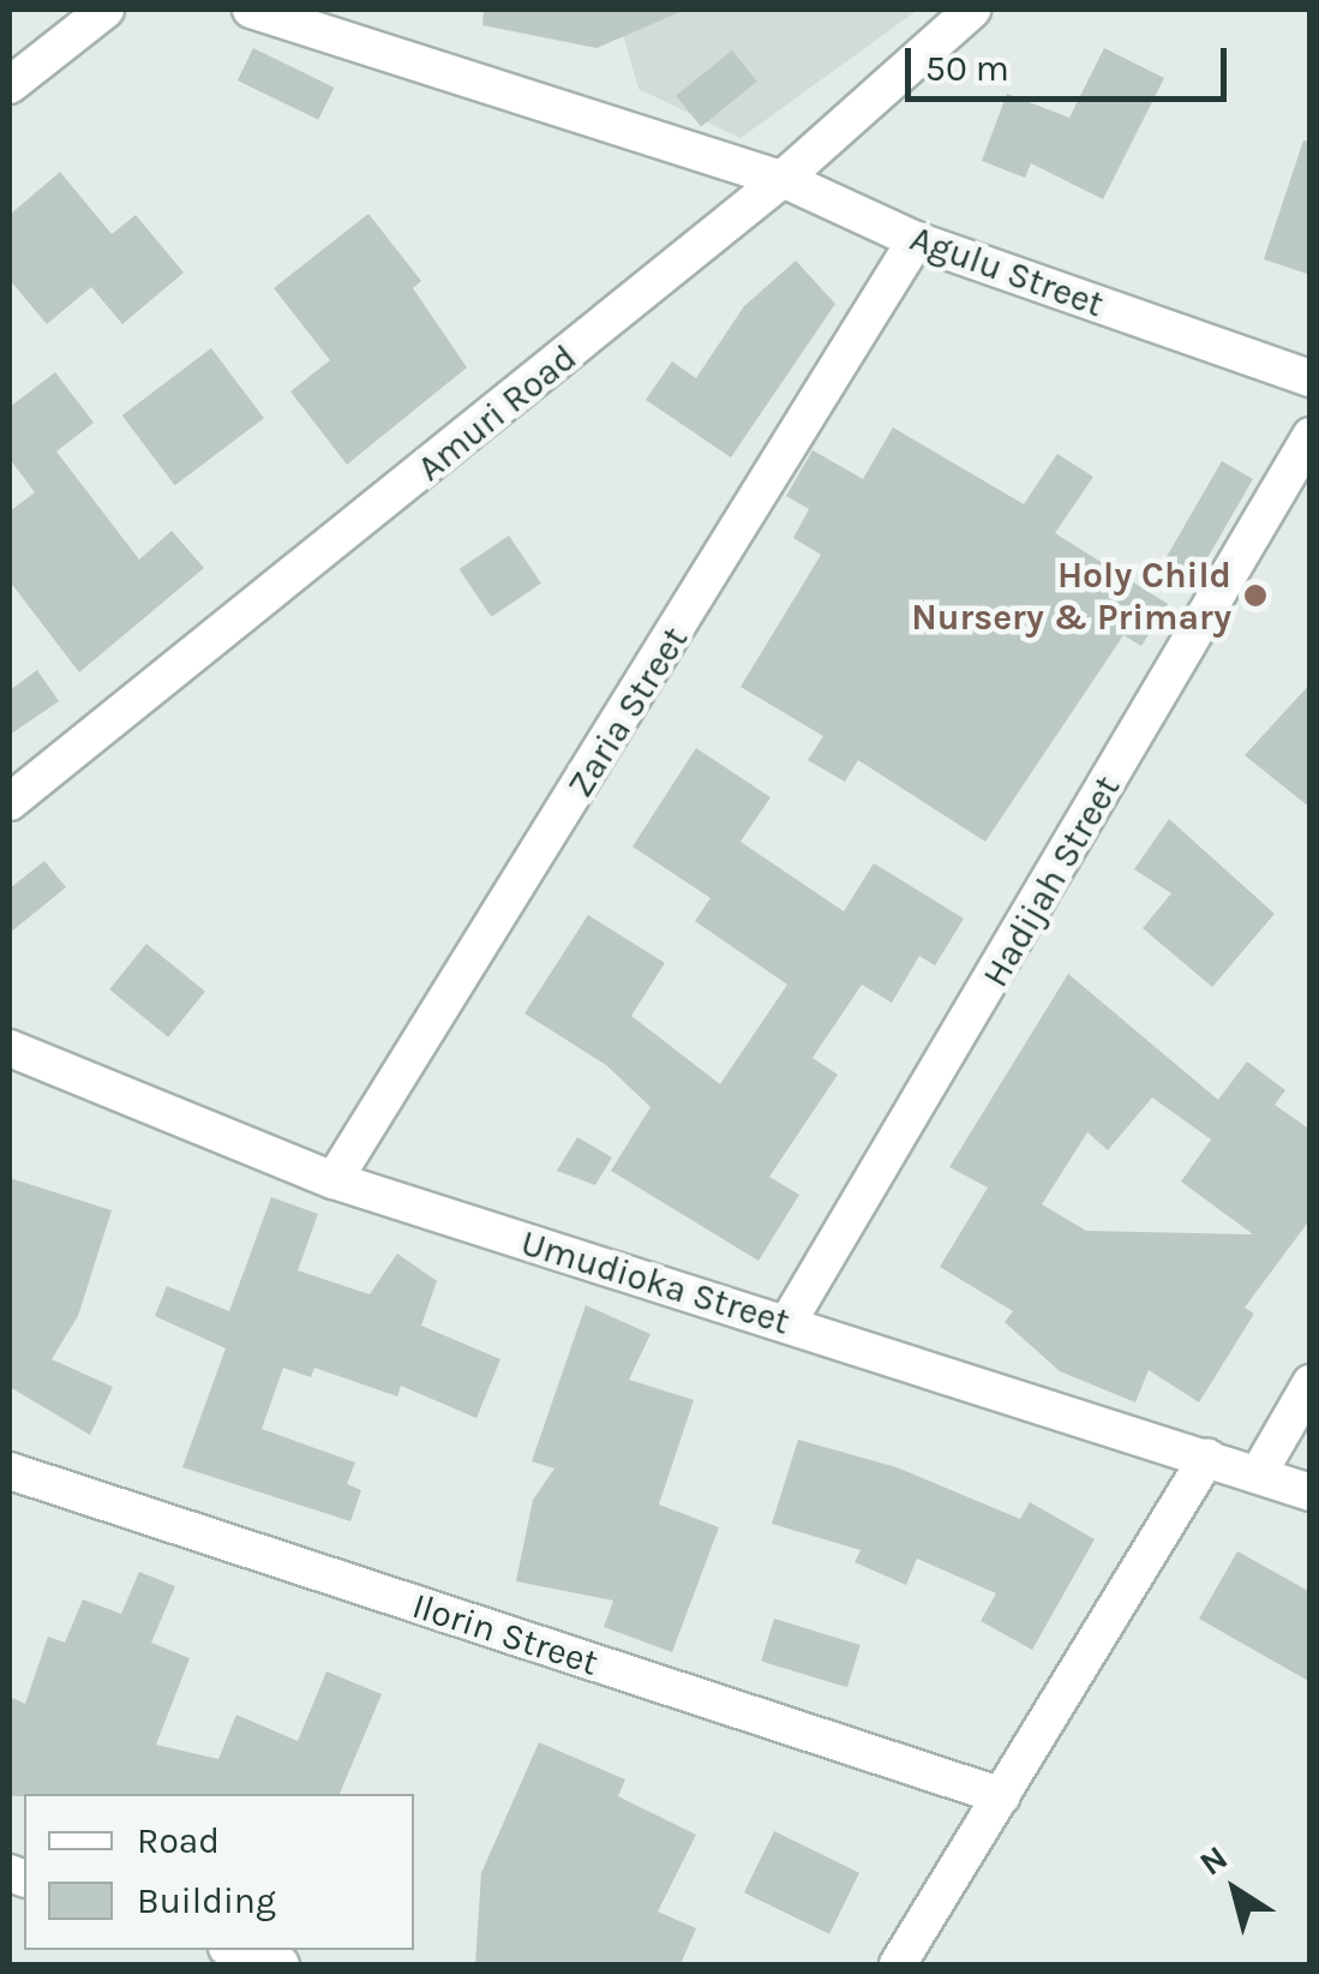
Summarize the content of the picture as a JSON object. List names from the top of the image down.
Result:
{
  "streets": {
    "street": [
      "Agulu Street",
      "Amuri Road",
      "Zaria Street",
      "Hadijah Street",
      "Umudioka Street",
      "Ilorin Street"
    ]
  },
  "crossings": [
    ["Agulu Street", "Amuri Road"],
    ["Agulu Street", "Zaria Street"],
    ["Zaria Street", "Umudioka Street"],
    ["Hadijah Street", "Umudioka Street"]
  ],
  "places": ["Holy Child Nursery & Primary"],
  "legend": ["Road", "Building"],
  "scale_bar": "50 m",
  "north": "top left"
}
